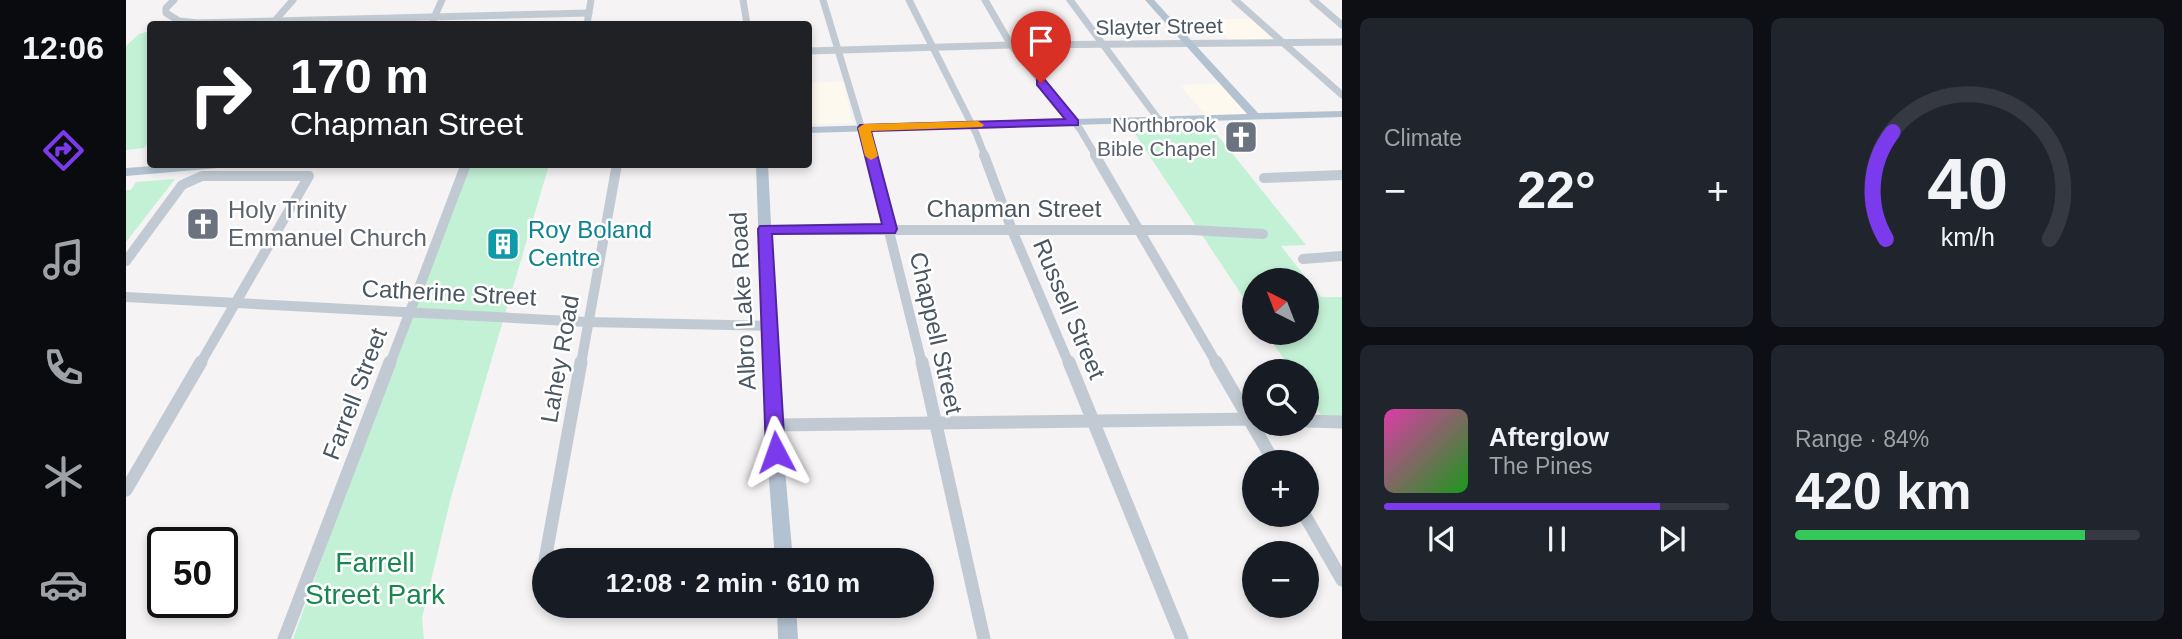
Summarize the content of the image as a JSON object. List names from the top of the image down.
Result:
{
  "streets": {
    "main road": ["Albro Lake Road"],
    "street": [
      "Slayter Street",
      "Chapman Street",
      "Catherine Street",
      "Russell Street",
      "Chappell Street",
      "Lahey Road",
      "Farrell Street"
    ]
  },
  "crossings": [
    ["Slayter Street", "Russell Street"],
    ["Slayter Street", "Chappell Street"],
    ["Chapman Street", "Albro Lake Road"],
    ["Chapman Street", "Russell Street"],
    ["Chapman Street", "Chappell Street"],
    ["Catherine Street", "Albro Lake Road"],
    ["Catherine Street", "Lahey Road"],
    ["Catherine Street", "Farrell Street"]
  ],
  "parks": ["Farrell Street Park"],
  "places": {
    "church": ["Northbrook Bible Chapel", "Holy Trinity Emmanuel Church"],
    "building": ["Roy Boland Centre"]
  },
  "north": "top left",
  "page": {
    "tabs": "12:06",
    "tile": [
      "Climate",
      ["Range · 84%", "420 km"]
    ],
    "turn": ["170 m", "Chapman Street"],
    "heat": ["−", "22°", "+"],
    "map_buttons": ["+", "−"],
    "song": ["Afterglow", "The Pines"],
    "limit": "50",
    "trip": "12:08 · 2 min · 610 m",
    "gauge": ["40", "km/h"]
  }
}
